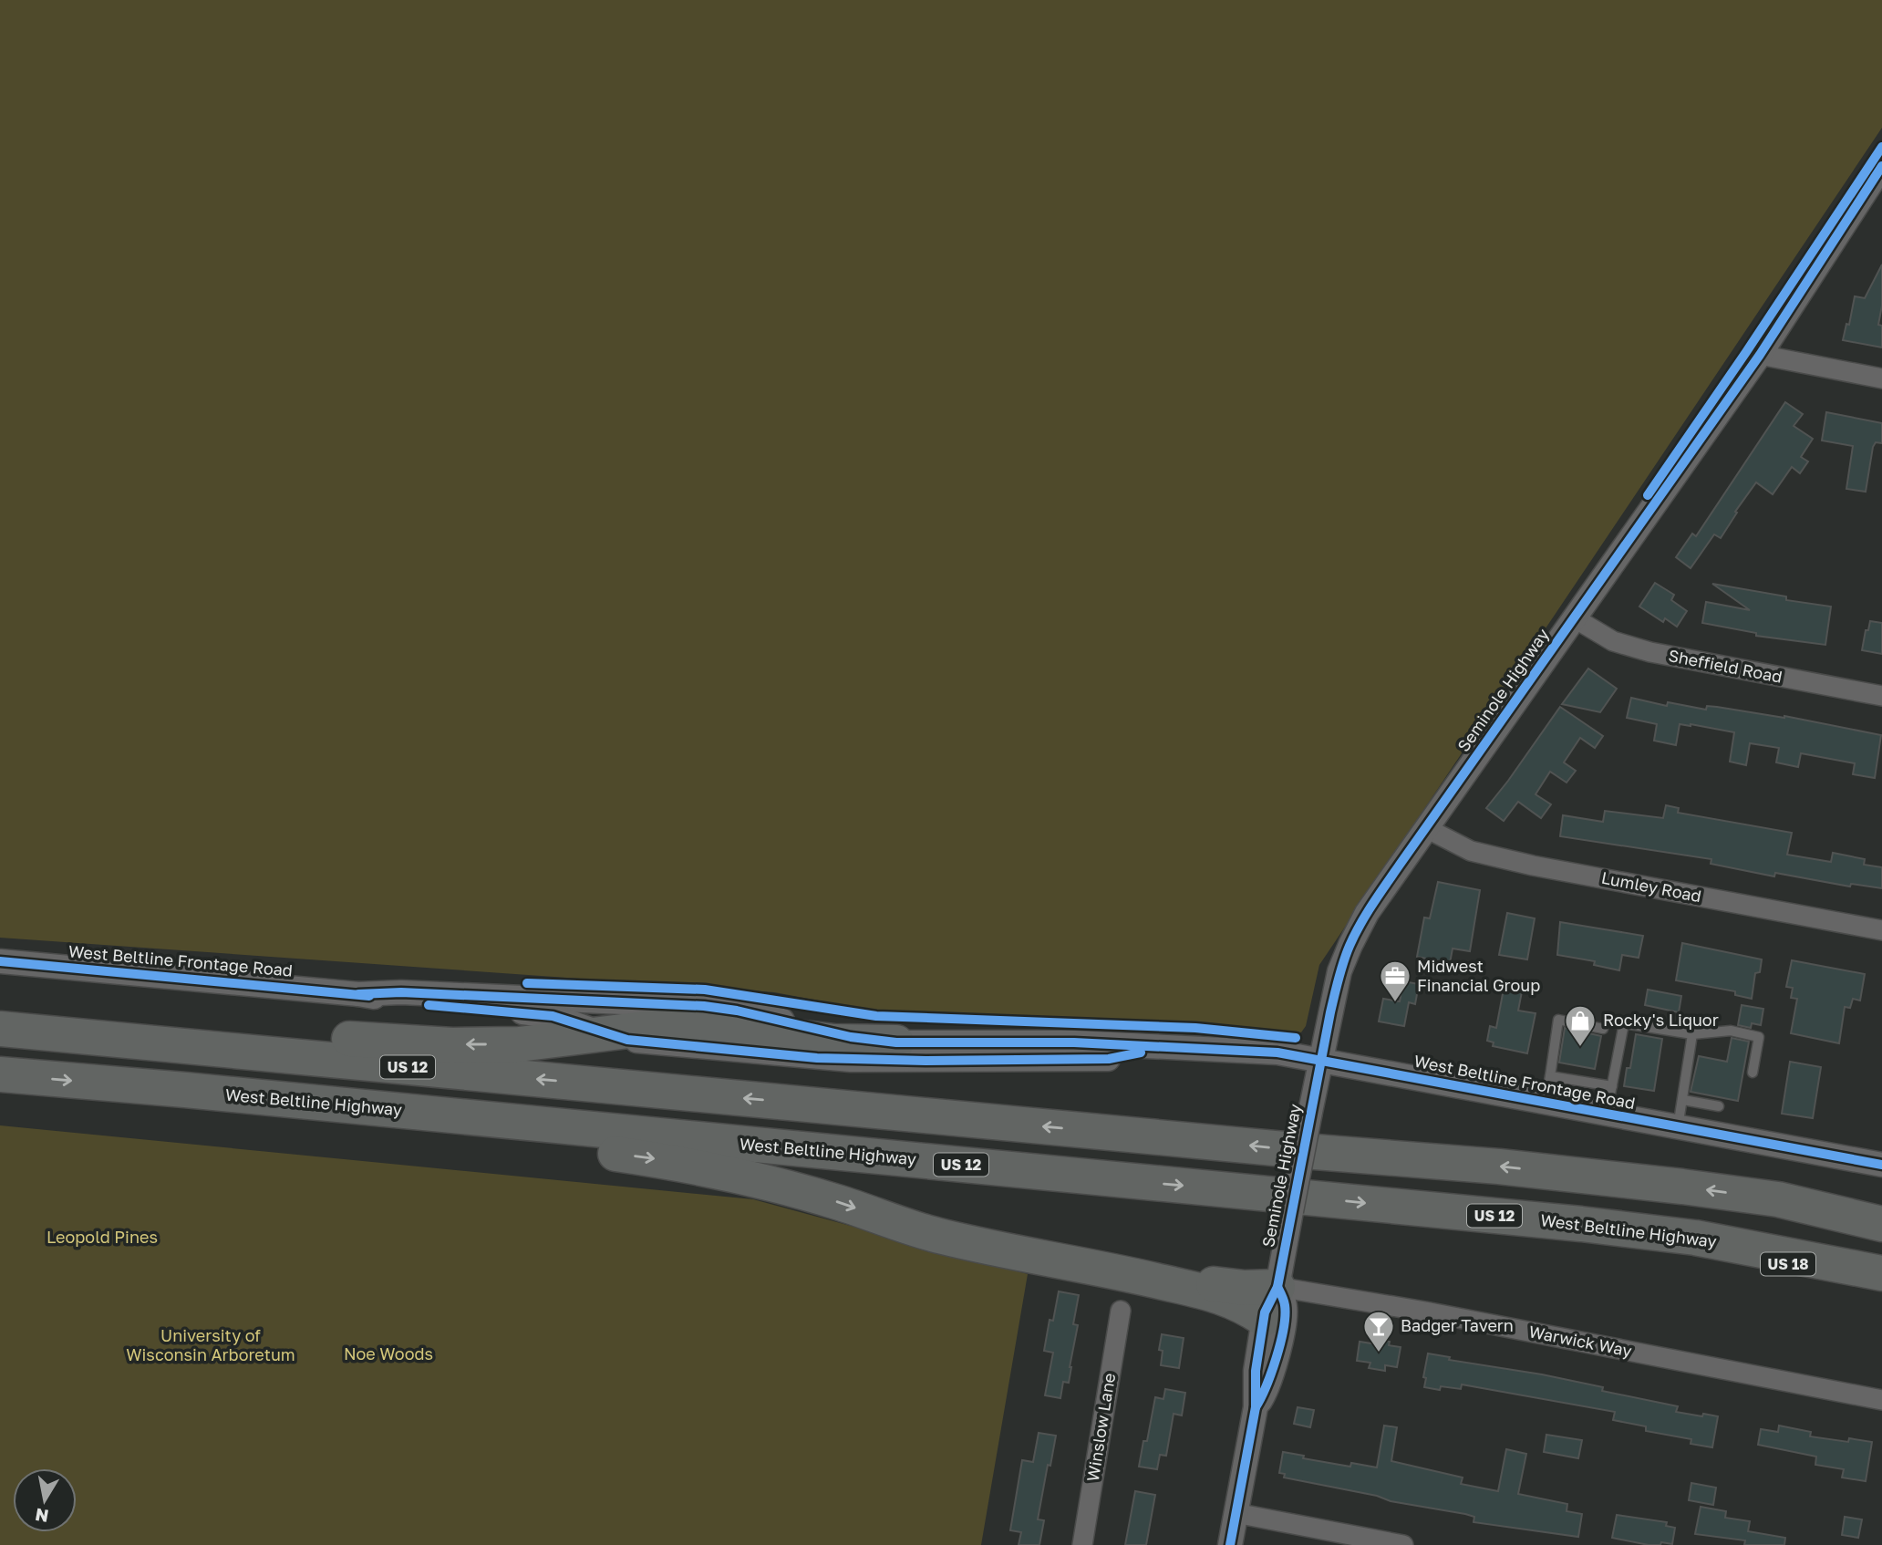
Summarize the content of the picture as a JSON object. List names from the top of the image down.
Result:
{
  "streets": {
    "highway": ["US 12", "West Beltline Highway", "US 18"],
    "street": [
      "Sheffield Road",
      "Seminole Highway",
      "Lumley Road",
      "West Beltline Frontage Road",
      "Warwick Way",
      "Winslow Lane"
    ]
  },
  "crossings": [
    ["Sheffield Road", "Seminole Highway"],
    ["Seminole Highway", "Lumley Road"],
    ["Seminole Highway", "West Beltline Frontage Road"],
    ["Seminole Highway", "Warwick Way"],
    ["West Beltline Highway", "US 18"]
  ],
  "parks": ["Leopold Pines", "University of Wisconsin Arboretum", "Noe Woods"],
  "places": {
    "office": ["Midwest Financial Group"],
    "shop": ["Rocky's Liquor"],
    "bar": ["Badger Tavern"]
  },
  "north": "bottom"
}
